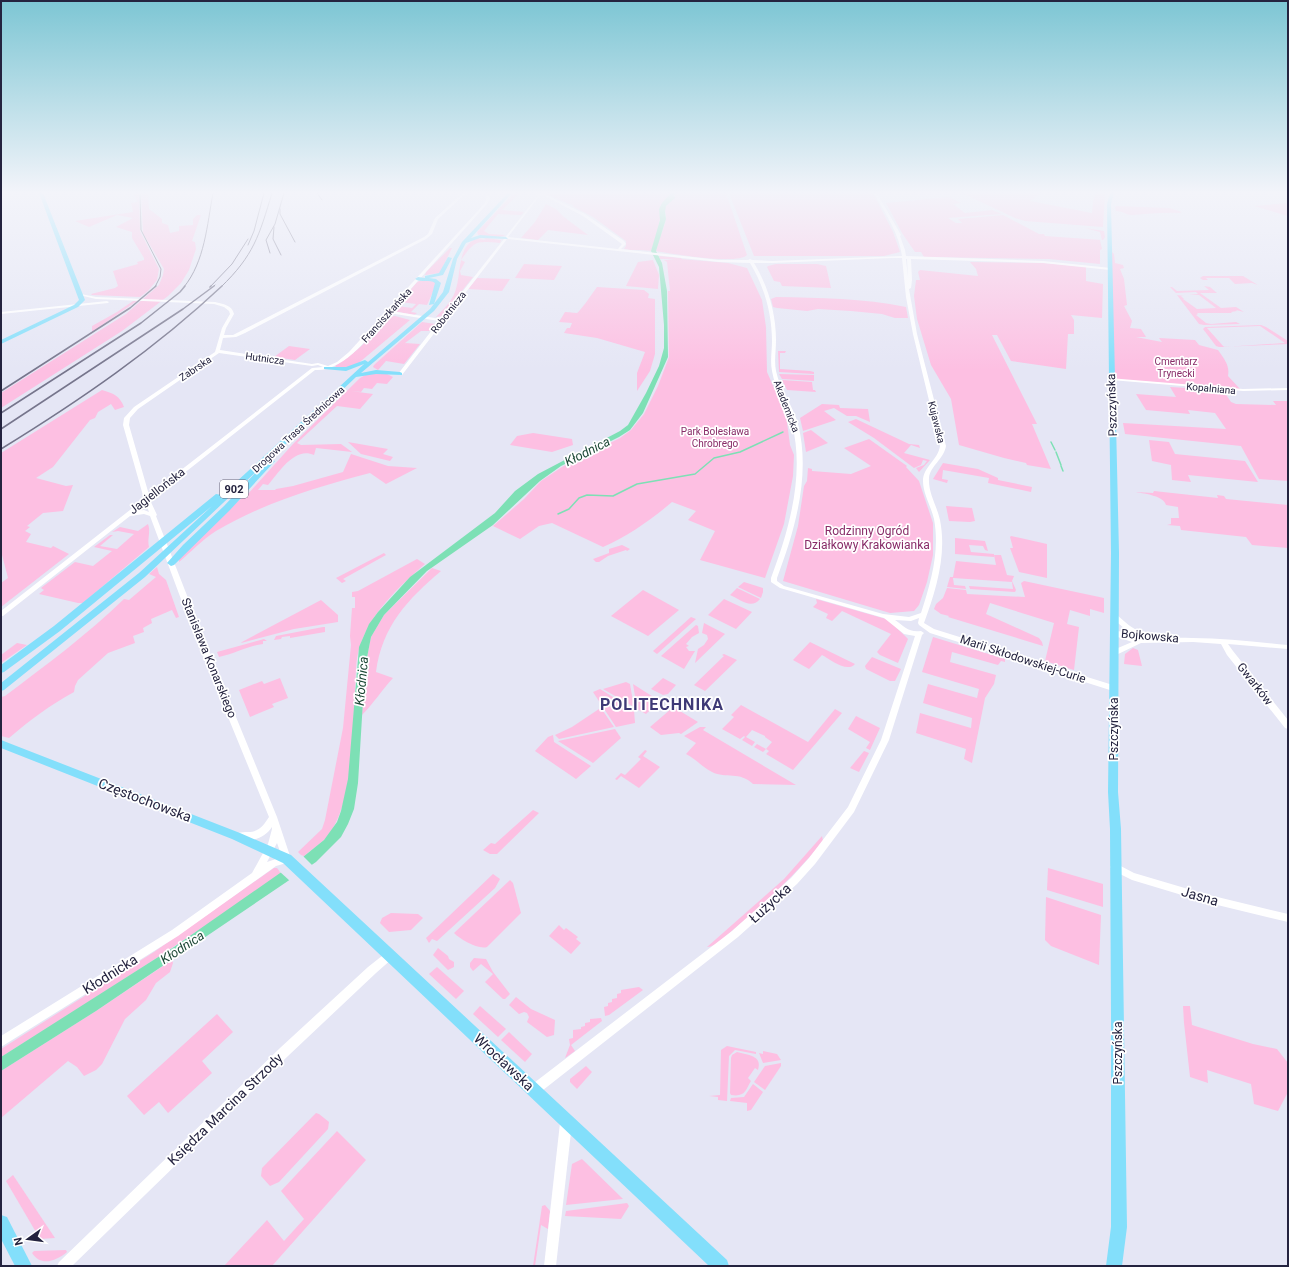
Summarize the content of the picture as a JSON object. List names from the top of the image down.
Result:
{
  "streets": {
    "main road": [
      "Pszczyńska",
      "Drogowa Trasa Średnicowa",
      "902",
      "Częstochowska",
      "Wrocławska"
    ],
    "street": [
      "Robotnicza",
      "Franciszkańska",
      "Hutnicza",
      "Zabrska",
      "Kopalniana",
      "Akademicka",
      "Kujawska",
      "Jagiellońska",
      "Bojkowska",
      "Stanisława Konarskiego",
      "Marii Skłodowskiej-Curie",
      "Gwarków",
      "Jasna",
      "Łużycka",
      "Kłodnicka",
      "Księdza Marcina Strzody"
    ]
  },
  "crossings": [
    ["Franciszkańska", "Hutnicza"],
    ["Hutnicza", "Zabrska"],
    ["Hutnicza", "Jagiellońska"],
    ["Zabrska", "Jagiellońska"],
    ["Zabrska", "Stanisława Konarskiego"],
    ["Kopalniana", "Pszczyńska"],
    ["Pszczyńska", "Bojkowska"],
    ["Pszczyńska", "Marii Skłodowskiej-Curie"],
    ["Pszczyńska", "Jasna"],
    ["Kujawska", "Marii Skłodowskiej-Curie"],
    ["Kujawska", "Łużycka"],
    ["Jagiellońska", "Stanisława Konarskiego"],
    ["Bojkowska", "Gwarków"],
    ["Stanisława Konarskiego", "Częstochowska"],
    ["Stanisława Konarskiego", "Kłodnicka"],
    ["Stanisława Konarskiego", "Wrocławska"],
    ["Marii Skłodowskiej-Curie", "Łużycka"],
    ["Częstochowska", "Kłodnicka"],
    ["Częstochowska", "Wrocławska"],
    ["Łużycka", "Wrocławska"],
    ["Kłodnicka", "Wrocławska"],
    ["Wrocławska", "Księdza Marcina Strzody"]
  ],
  "districts": ["POLITECHNIKA"],
  "water": ["Kłodnica"],
  "parks": ["Cmentarz Trynecki", "Park Bolesława Chrobrego", "Rodzinny Ogród Działkowy Krakowianka"],
  "north": "left"
}
